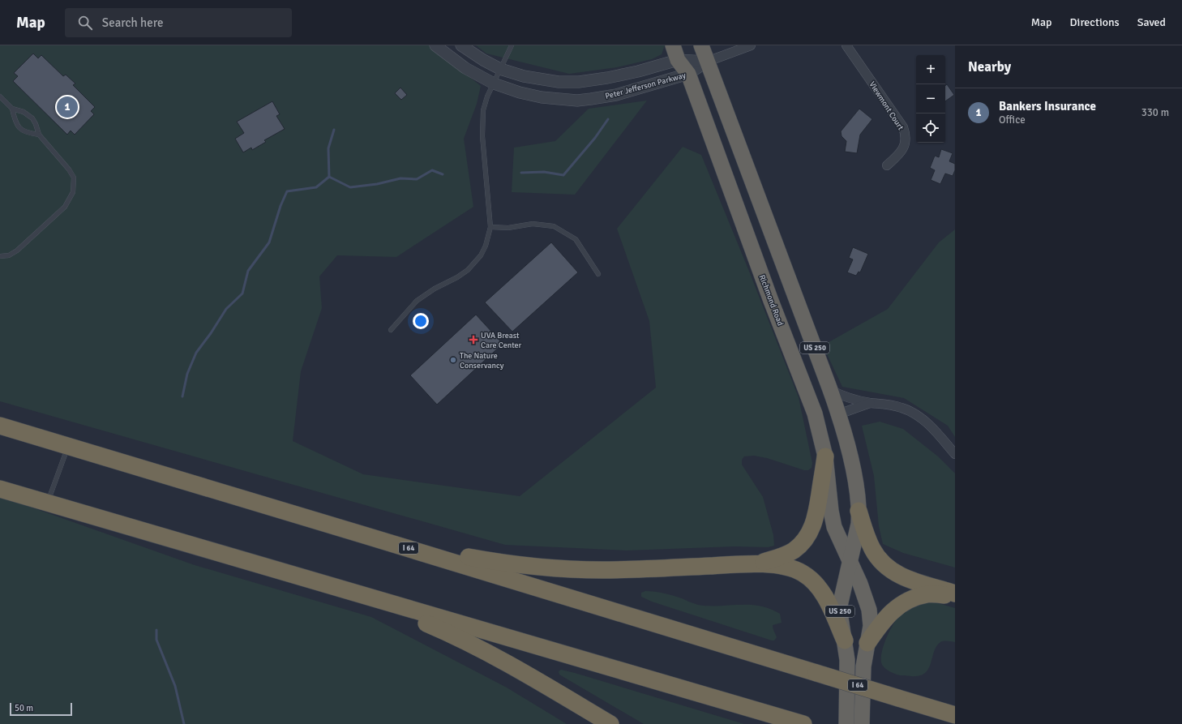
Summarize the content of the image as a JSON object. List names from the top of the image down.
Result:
{
  "streets": {
    "highway": ["Richmond Road", "US 250", "I 64"],
    "street": ["Peter Jefferson Parkway", "Viewmont Court"]
  },
  "crossings": [
    ["Peter Jefferson Parkway", "Richmond Road"],
    ["Peter Jefferson Parkway", "US 250"],
    ["Richmond Road", "US 250"]
  ],
  "places": {
    "health": ["UVA Breast Care Center"],
    "other": ["The Nature Conservancy"]
  },
  "scale_bar": "50 m",
  "page": {
    "header": "Map",
    "search": "Search here",
    "nav": ["Map", "Directions", "Saved"],
    "heading": "Nearby",
    "map_buttons": ["+", "−"],
    "list": [
      {
        "mark": "1",
        "name": "Bankers Insurance",
        "note": "Office",
        "value": "330 m"
      }
    ],
    "pins": "1",
    "scale": "50 m"
  }
}
